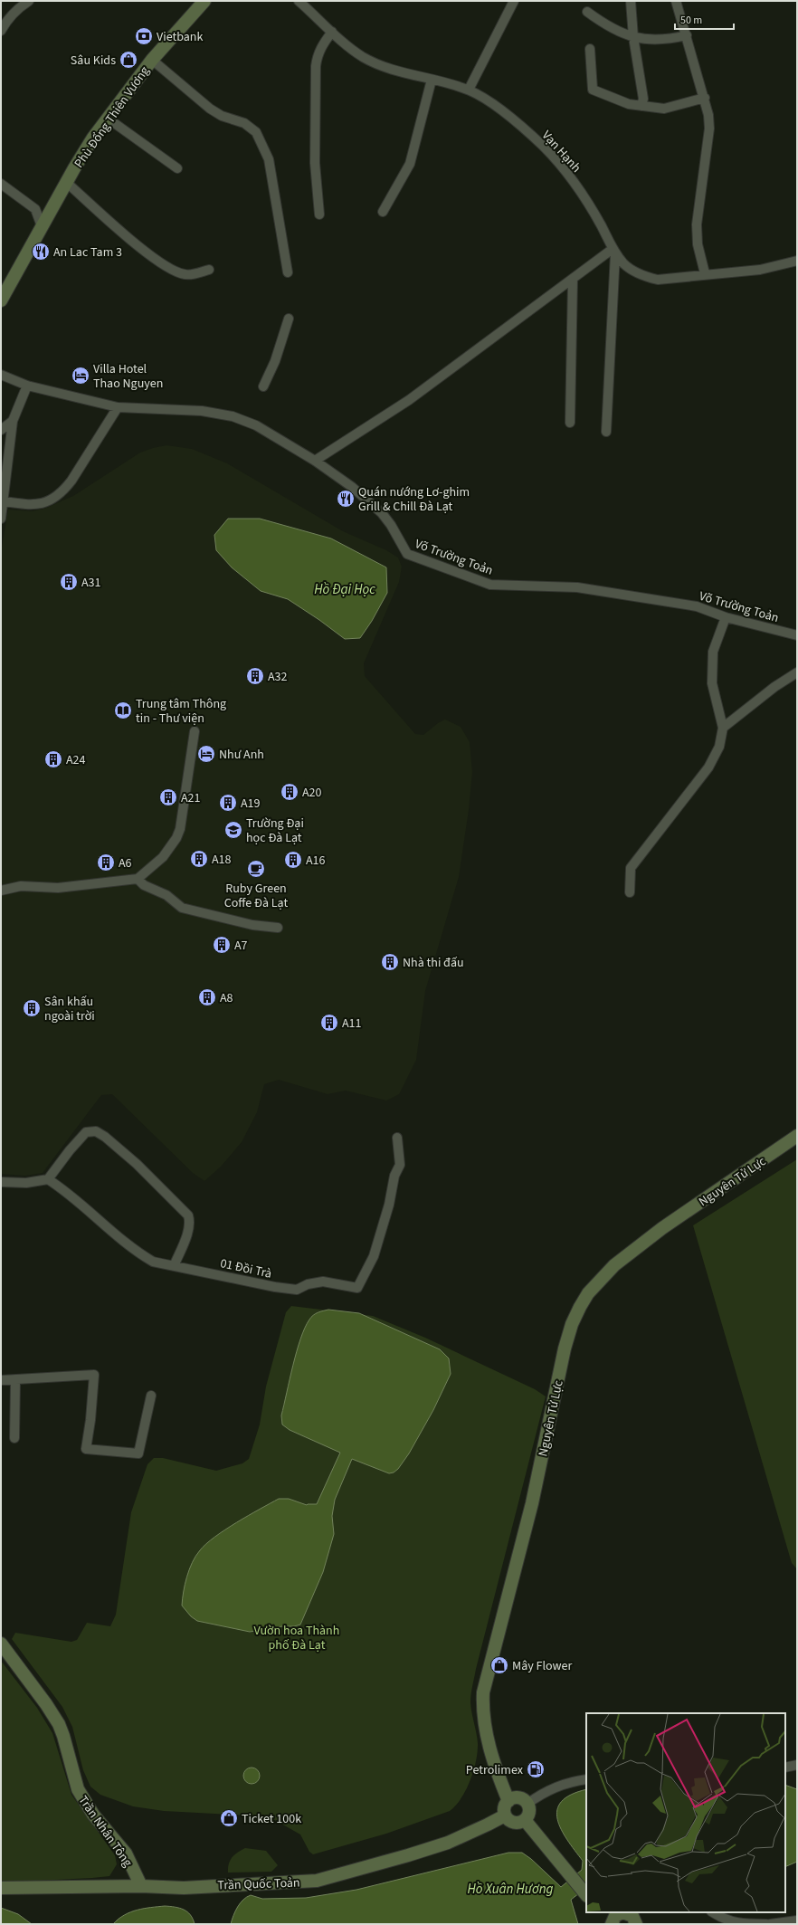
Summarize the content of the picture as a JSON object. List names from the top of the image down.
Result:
{
  "streets": {
    "main road": [
      "Phù Đổng Thiên Vương",
      "Nguyên Tử Lực",
      "Trần Nhân Tông",
      "Trần Quốc Toản"
    ],
    "street": ["Vạn Hạnh", "Võ Trường Toản", "01 Đồi Trà"]
  },
  "crossings": [
    ["Nguyên Tử Lực", "Trần Quốc Toản"],
    ["Trần Nhân Tông", "Trần Quốc Toản"]
  ],
  "water": ["Hồ Đại Học", "Hồ Xuân Hương"],
  "parks": ["Vườn hoa Thành phố Đà Lạt"],
  "places": {
    "bank": ["Vietbank"],
    "shop": ["Sâu Kids", "Mây Flower", "Ticket 100k"],
    "restaurant": ["An Lac Tam 3", "Quán nướng Lơ-ghim Grill & Chill Đà Lạt"],
    "hotel": ["Villa Hotel Thao Nguyen", "Như Anh"],
    "building": [
      "A31",
      "A32",
      "A24",
      "A20",
      "A21",
      "A19",
      "A18",
      "A16",
      "A6",
      "A7",
      "Nhà thi đấu",
      "A8",
      "Sân khấu ngoài trời",
      "A11"
    ],
    "library": ["Trung tâm Thông tin - Thư viện"],
    "school or university": ["Trường Đại học Đà Lạt"],
    "cafe": ["Ruby Green Coffe Đà Lạt"],
    "fuel station": ["Petrolimex"]
  },
  "scale_bar": "50 m"
}
